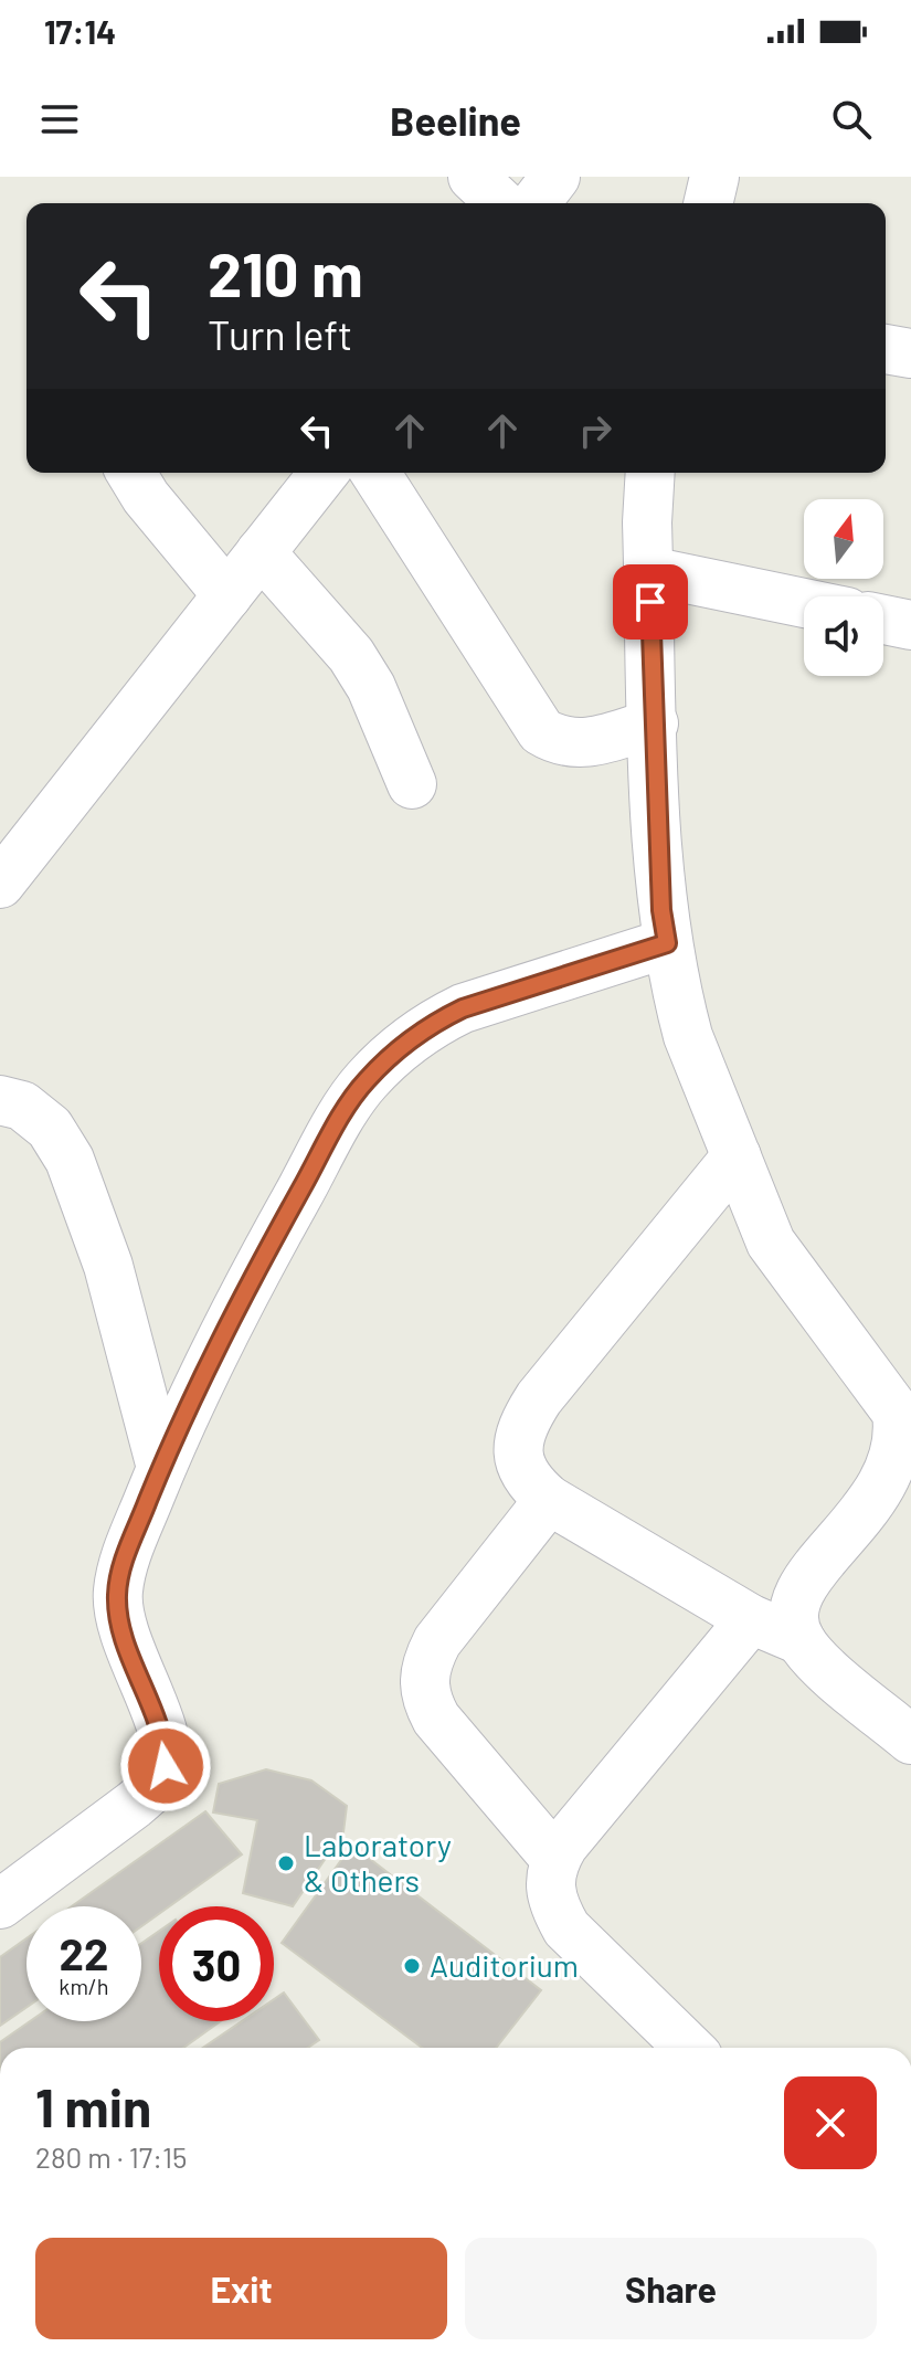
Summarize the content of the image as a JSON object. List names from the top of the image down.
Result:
{
  "places": ["Laboratory & Others", "Auditorium"],
  "north": "top",
  "page": {
    "status": "17:14",
    "header": "Beeline",
    "turn": ["210 m", "Turn left"],
    "speed": "22 km/h",
    "limit": "30",
    "heading": ["1 min", "280 m · 17:15"],
    "buttons": ["Exit", "Share"]
  }
}
